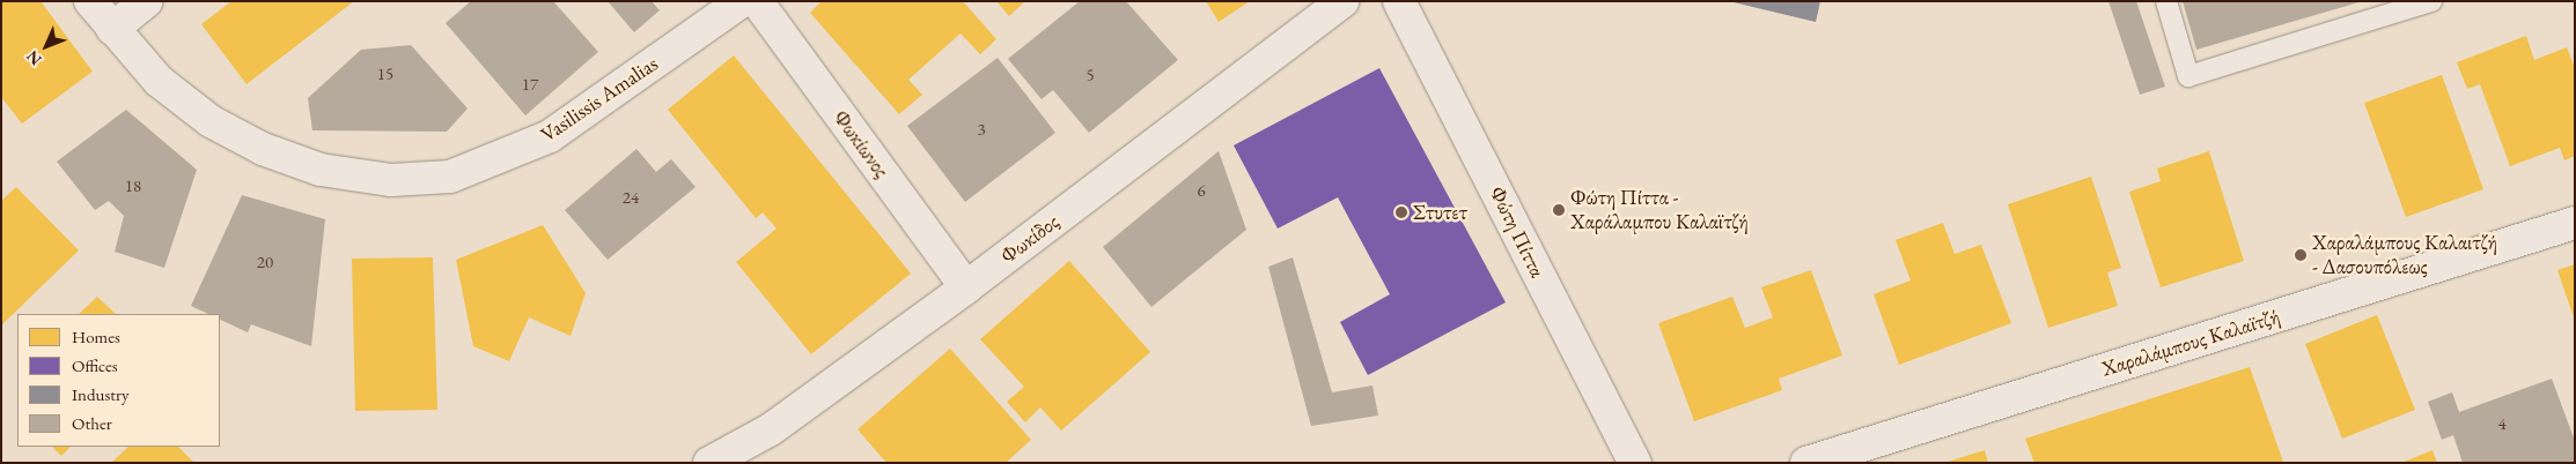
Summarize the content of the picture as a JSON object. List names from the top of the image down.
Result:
{
  "streets": {
    "street": [
      "Vasilissis Amalias",
      "Φωκίωνος",
      "Φώτη Πίττα",
      "Φωκίδος",
      "Χαραλάμπους Καλαϊτζή"
    ]
  },
  "crossings": [
    ["Φωκίωνος", "Φωκίδος"]
  ],
  "places": ["Φώτη Πίττα - Χαράλαμπου Καλαϊτζή", "Στυτετ", "Χαραλάμπους Καλαιτζή - Δασουπόλεως"],
  "house_numbers": [
    "15",
    "5",
    "17",
    "3",
    "18",
    "6",
    "24",
    "20",
    "4"
  ],
  "legend": [
    "Homes",
    "Offices",
    "Industry",
    "Other"
  ],
  "north": "bottom left"
}
